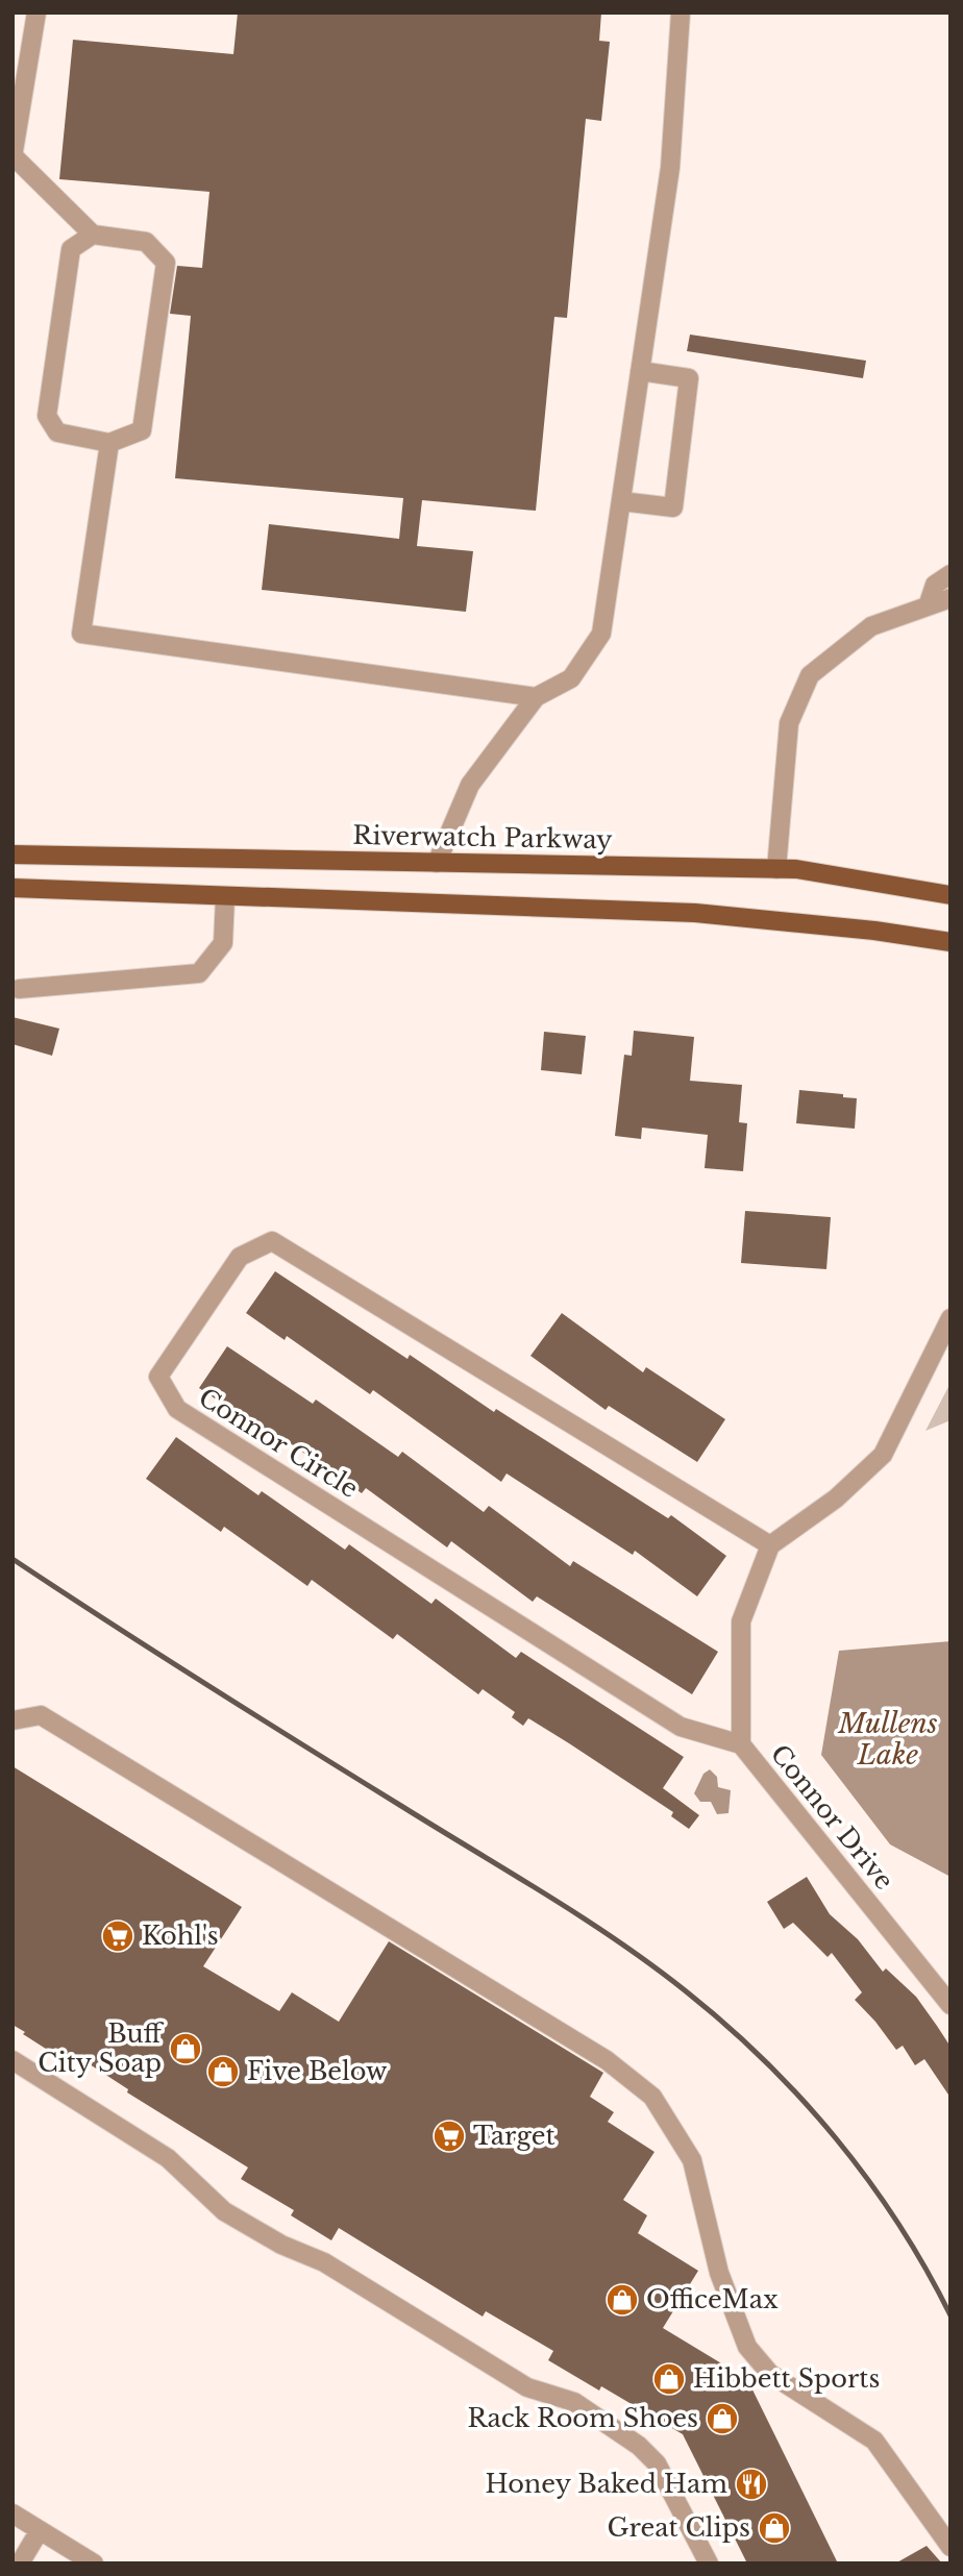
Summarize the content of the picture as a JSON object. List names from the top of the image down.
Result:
{
  "streets": {
    "main road": ["Riverwatch Parkway"],
    "street": ["Connor Circle", "Connor Drive"]
  },
  "crossings": [
    ["Connor Circle", "Connor Drive"]
  ],
  "water": ["Mullens Lake"],
  "places": {
    "supermarket": ["Kohl's", "Target"],
    "shop": [
      "Buff City Soap",
      "Five Below",
      "OfficeMax",
      "Hibbett Sports",
      "Rack Room Shoes",
      "Great Clips"
    ],
    "restaurant": ["Honey Baked Ham"]
  }
}
